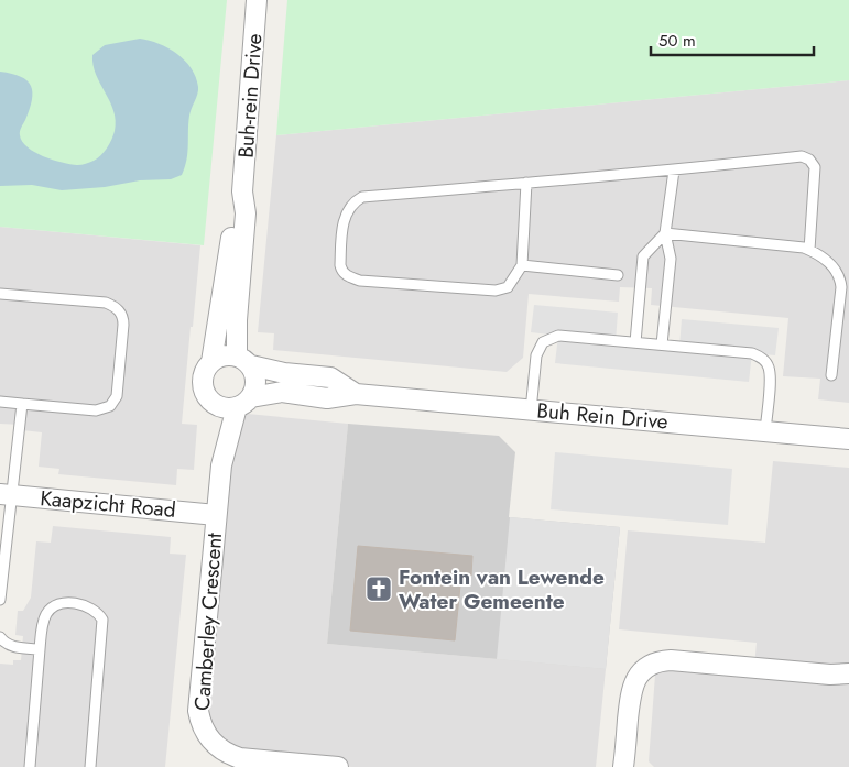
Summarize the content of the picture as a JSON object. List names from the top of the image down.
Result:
{
  "streets": {
    "street": [
      "Buh-rein Drive",
      "Buh Rein Drive",
      "Kaapzicht Road",
      "Camberley Crescent"
    ]
  },
  "crossings": [
    ["Buh-rein Drive", "Buh Rein Drive"],
    ["Buh-rein Drive", "Camberley Crescent"],
    ["Buh Rein Drive", "Camberley Crescent"],
    ["Kaapzicht Road", "Camberley Crescent"]
  ],
  "places": {
    "church": ["Fontein van Lewende Water Gemeente"]
  },
  "scale_bar": "50 m"
}
